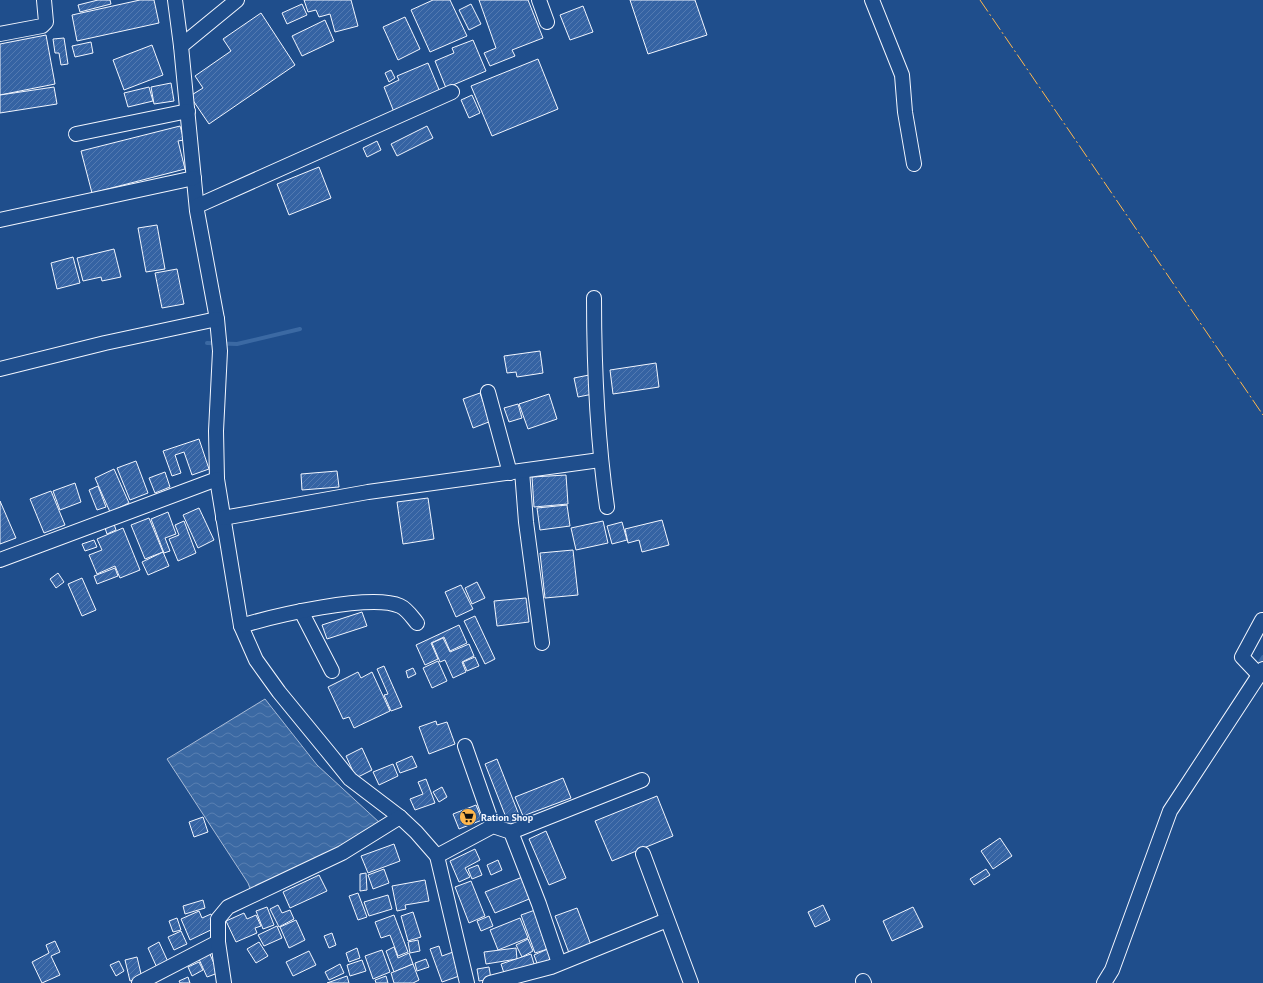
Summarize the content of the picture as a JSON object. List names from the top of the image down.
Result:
{
  "places": {
    "supermarket": ["Ration Shop"]
  }
}
